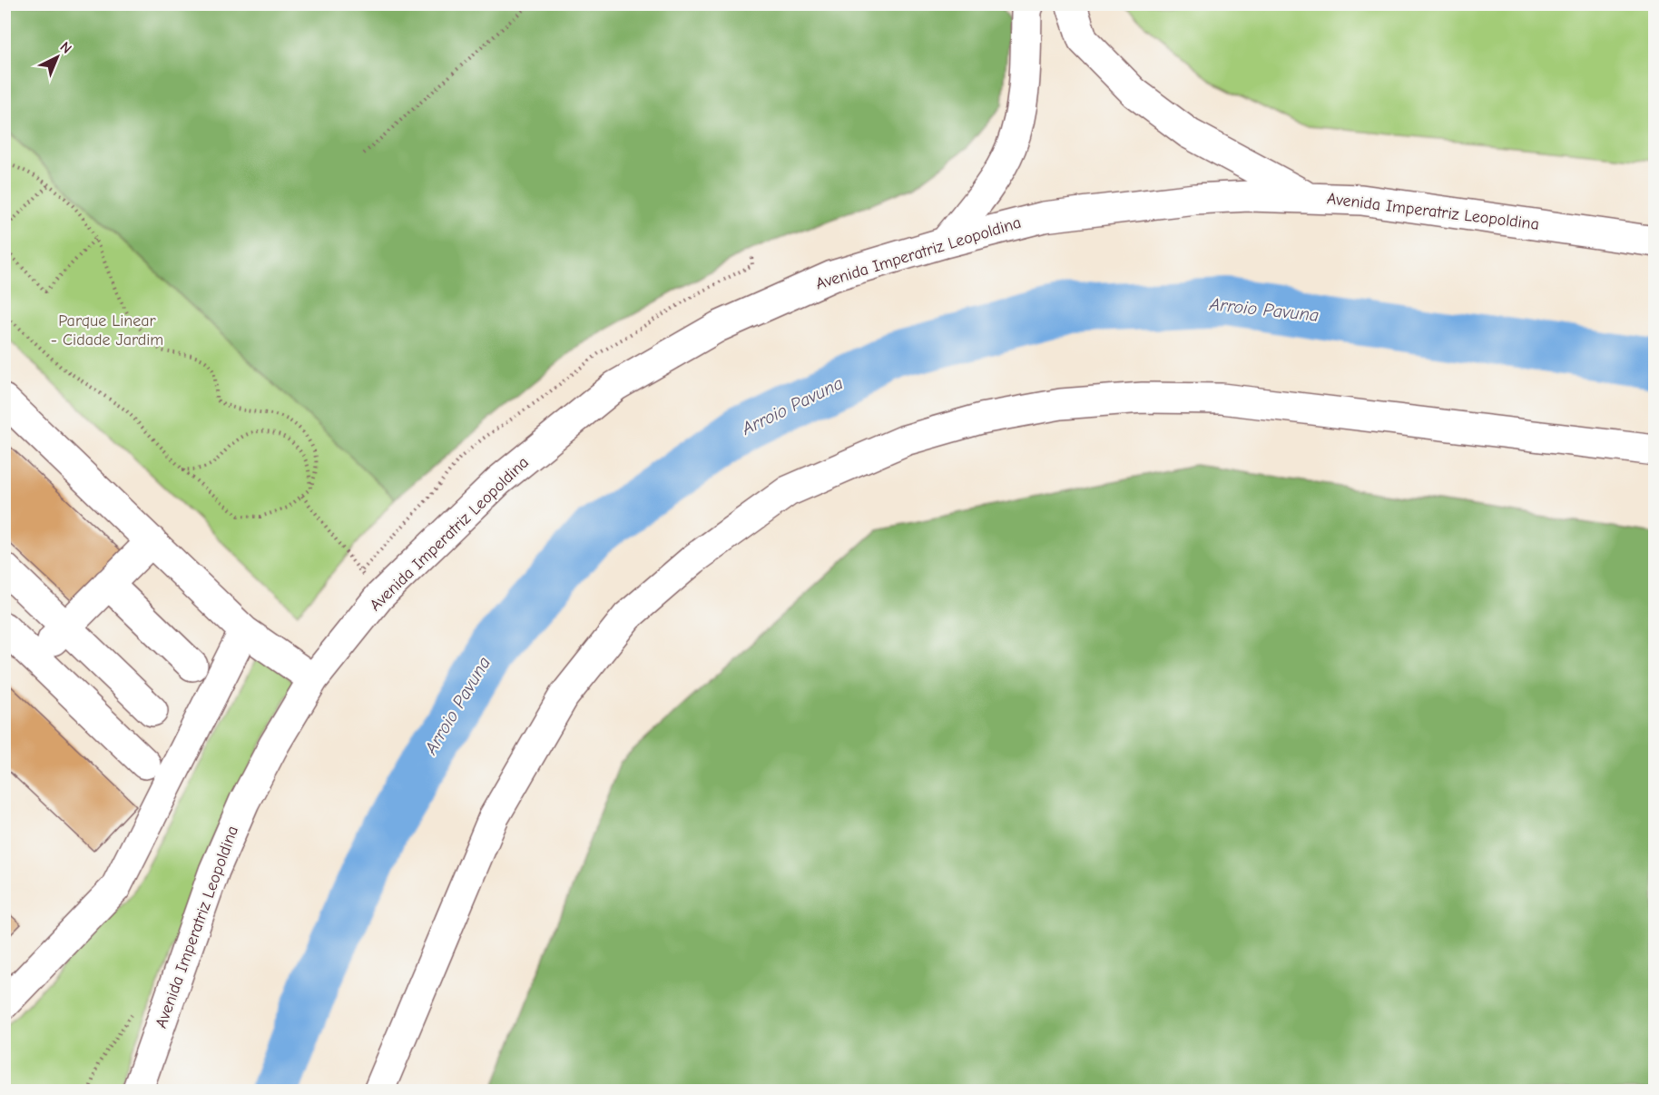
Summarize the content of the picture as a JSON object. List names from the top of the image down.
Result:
{
  "streets": {
    "street": ["Avenida Imperatriz Leopoldina"]
  },
  "water": ["Arroio Pavuna"],
  "parks": ["Parque Linear - Cidade Jardim"],
  "north": "top right"
}
